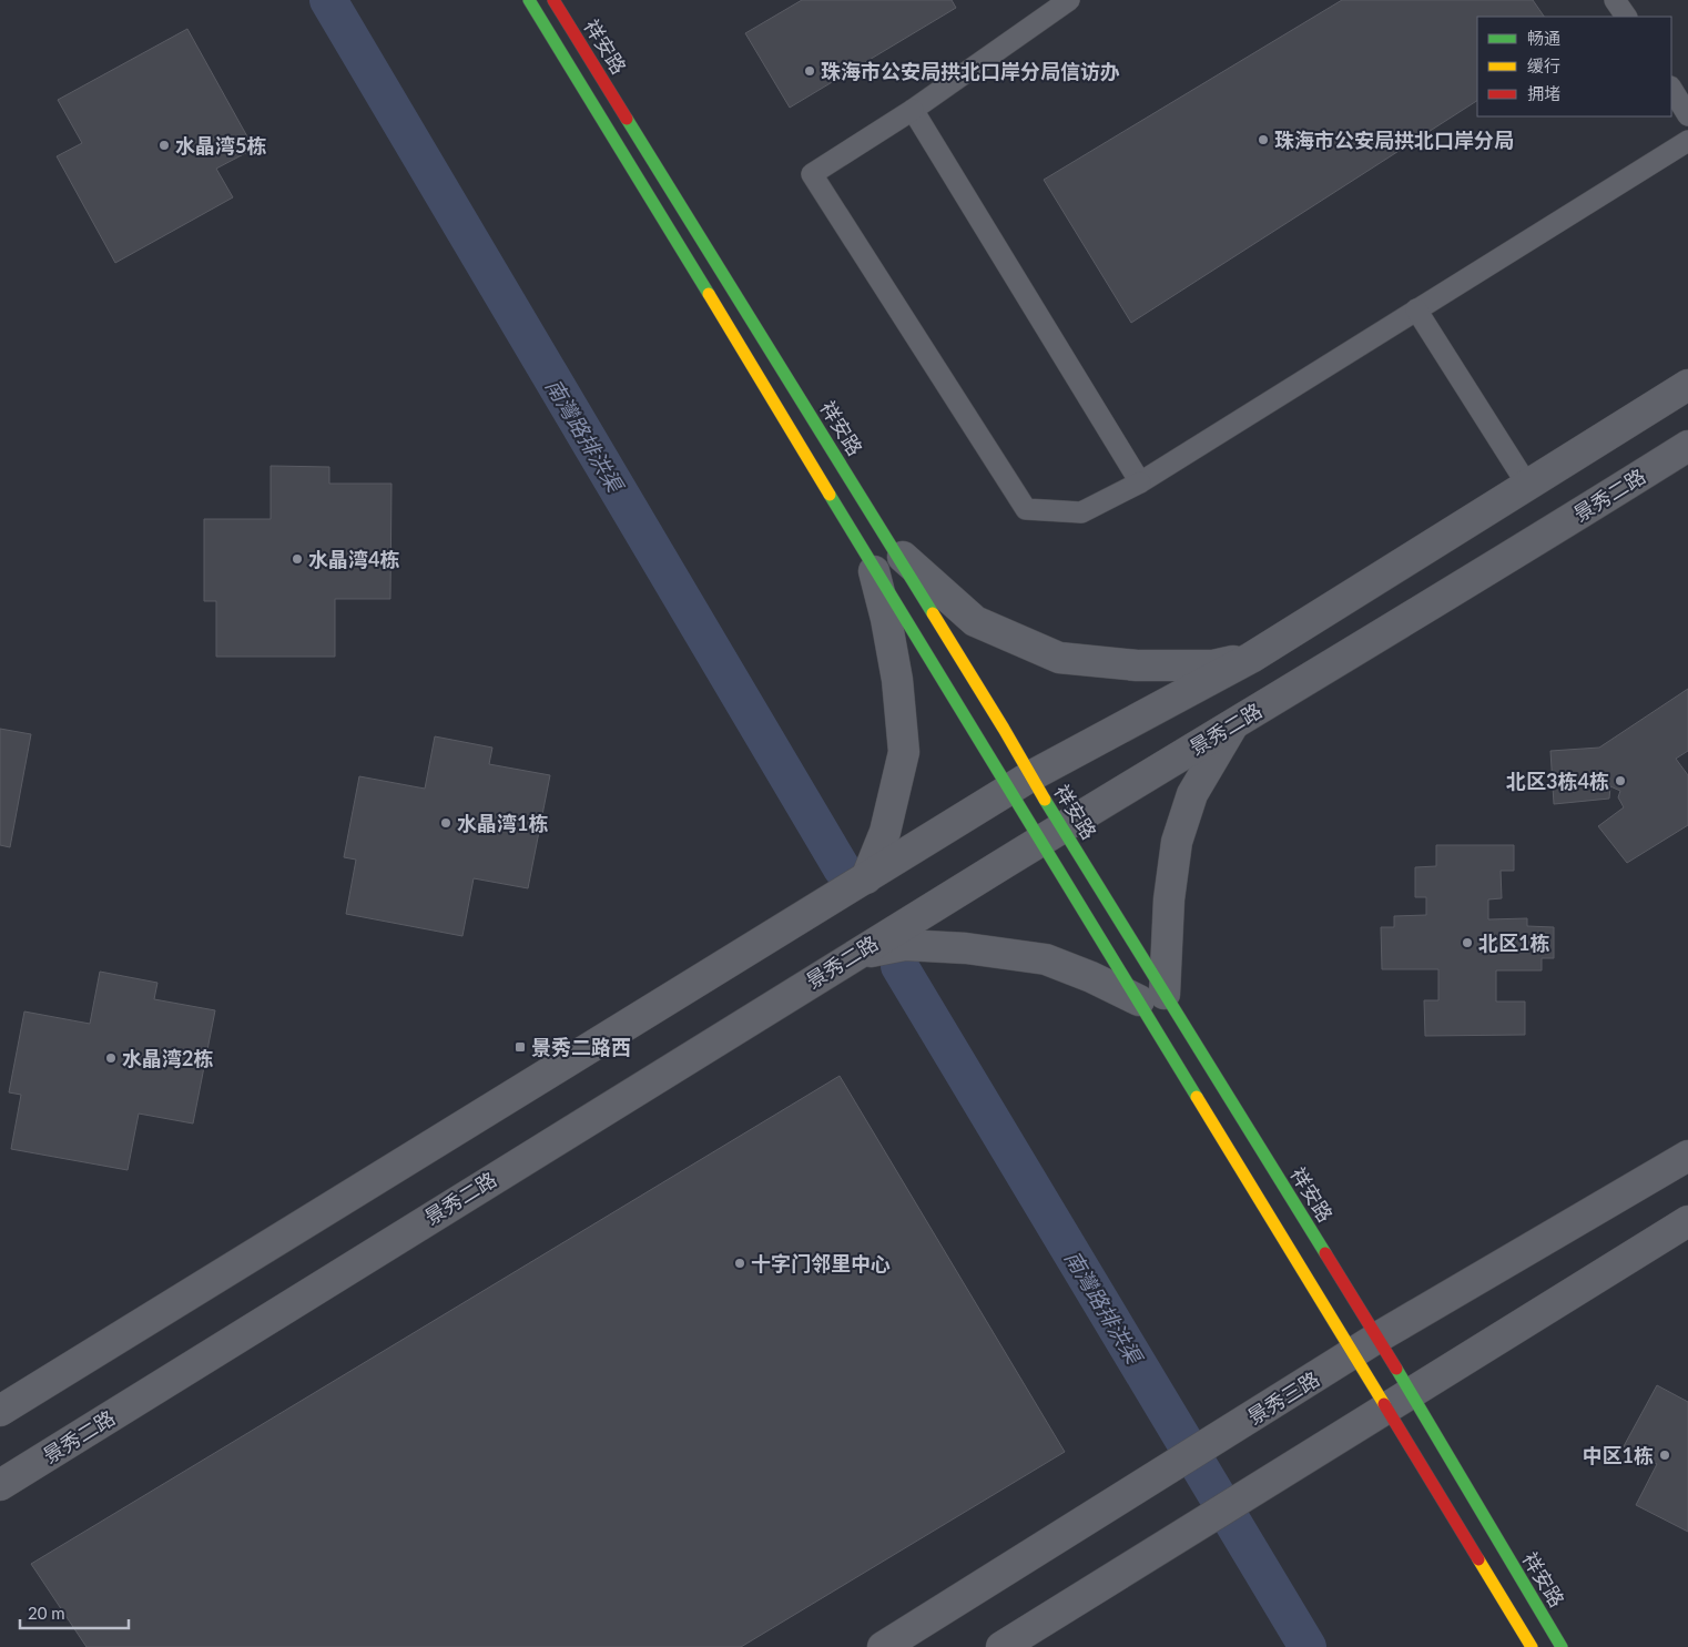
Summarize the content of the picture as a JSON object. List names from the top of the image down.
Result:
{
  "streets": {
    "main road": ["祥安路"],
    "street": ["景秀二路", "景秀三路"]
  },
  "crossings": [
    ["祥安路", "景秀二路"],
    ["祥安路", "景秀三路"]
  ],
  "water": ["南灣路排洪渠"],
  "places": {
    "other": [
      "珠海市公安局拱北口岸分局信访办",
      "珠海市公安局拱北口岸分局",
      "水晶湾5栋",
      "水晶湾4栋",
      "北区3栋4栋",
      "水晶湾1栋",
      "北区1栋",
      "水晶湾2栋",
      "十字门邻里中心",
      "中区1栋"
    ],
    "transit": ["景秀二路西"]
  },
  "legend": ["畅通", "缓行", "拥堵"],
  "scale_bar": "20 m"
}
